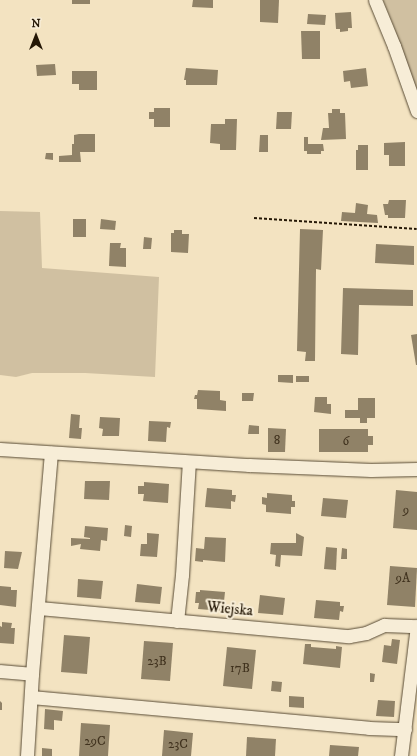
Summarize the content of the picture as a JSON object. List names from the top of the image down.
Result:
{
  "streets": {
    "street": ["Wiejska"]
  },
  "house_numbers": [
    "8",
    "6",
    "9",
    "9A",
    "23B",
    "17B",
    "29C",
    "23C"
  ],
  "north": "top"
}
